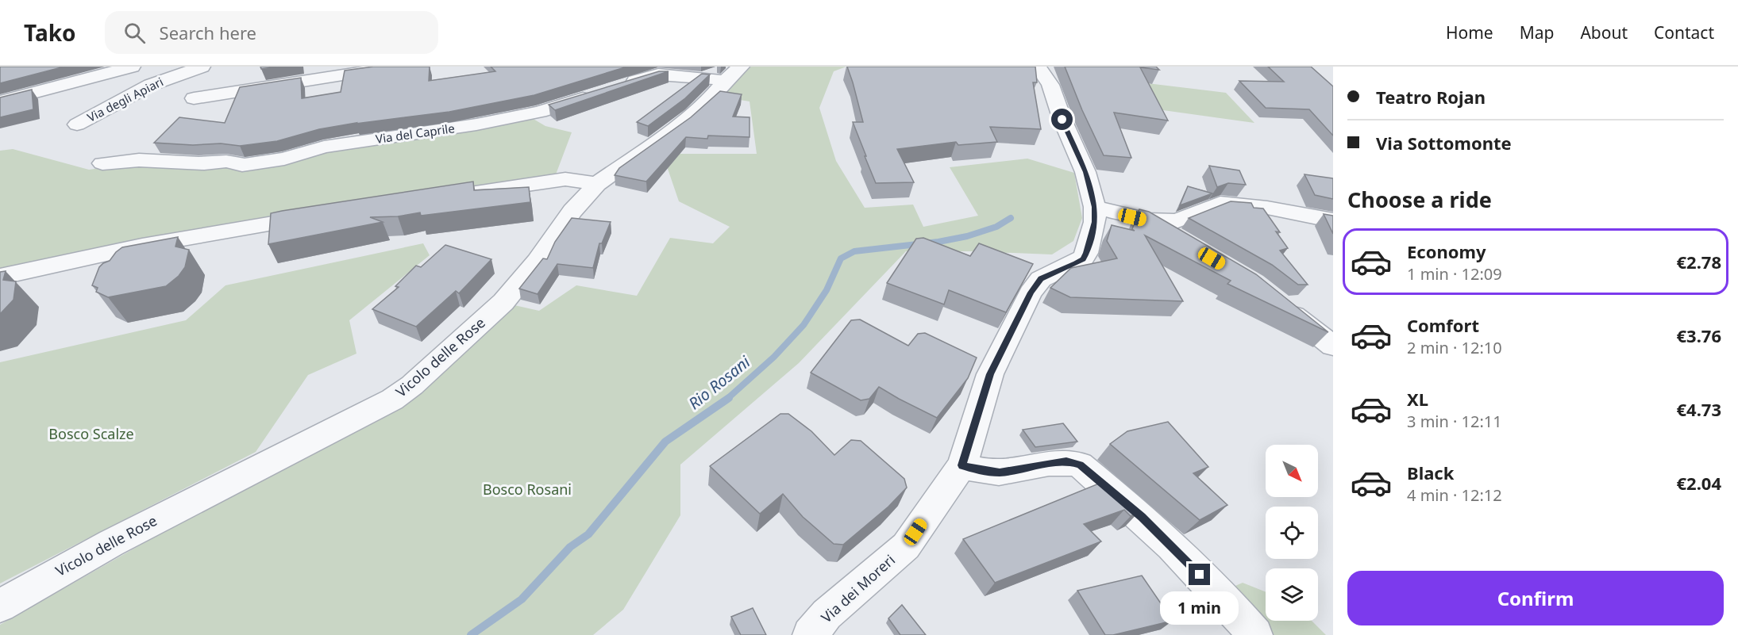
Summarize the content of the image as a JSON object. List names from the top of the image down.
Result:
{
  "streets": {
    "street": [
      "Via degli Apiari",
      "Via del Caprile",
      "Vicolo delle Rose",
      "Via dei Moreri"
    ]
  },
  "crossings": [
    ["Via del Caprile", "Vicolo delle Rose"]
  ],
  "water": ["Rio Rosani"],
  "parks": ["Bosco Scalze", "Bosco Rosani"],
  "north": "bottom right",
  "page": {
    "header": "Tako",
    "search": "Search here",
    "nav": [
      "Home",
      "Map",
      "About",
      "Contact"
    ],
    "banner": ["Teatro Rojan", "Via Sottomonte"],
    "heading": "Choose a ride",
    "list": [
      {
        "name": "Economy",
        "note": "1 min · 12:09",
        "value": "€2.78"
      },
      {
        "name": "Comfort",
        "note": "2 min · 12:10",
        "value": "€3.76"
      },
      {
        "name": "XL",
        "note": "3 min · 12:11",
        "value": "€4.73"
      },
      {
        "name": "Black",
        "note": "4 min · 12:12",
        "value": "€2.04"
      }
    ],
    "buttons": "Confirm",
    "bubble": "1 min"
  }
}
